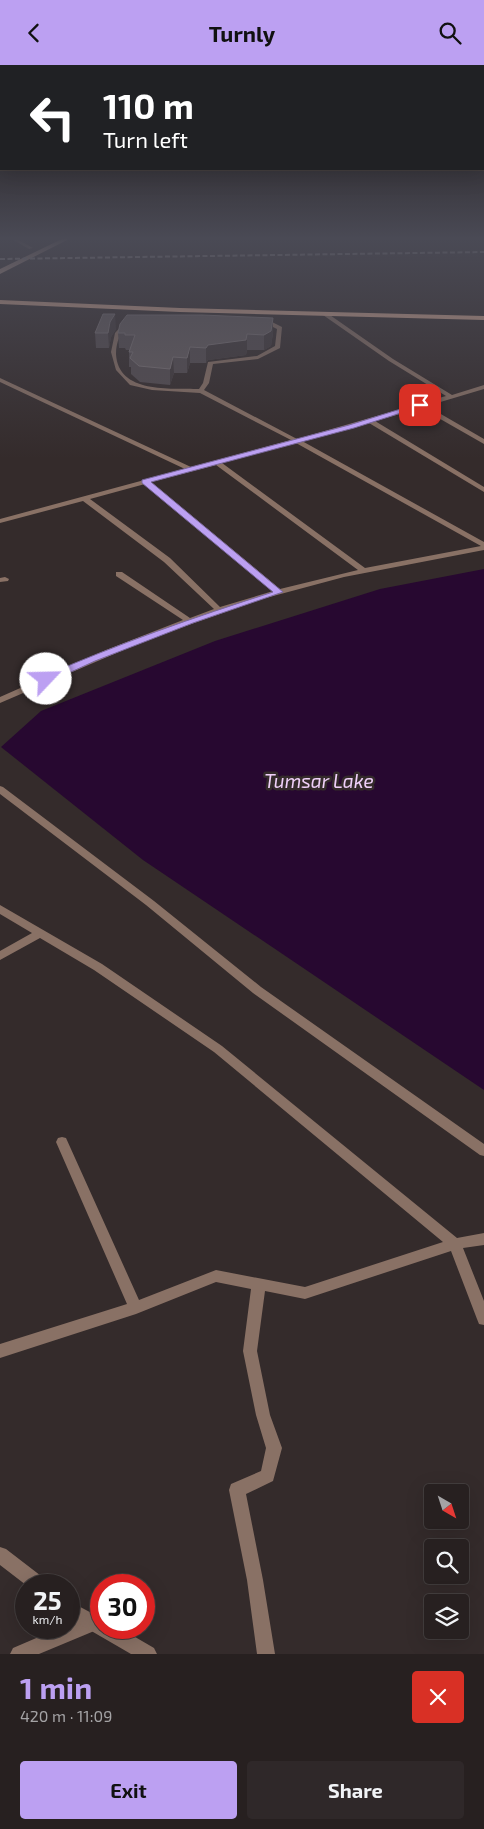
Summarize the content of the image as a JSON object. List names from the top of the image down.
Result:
{
  "water": ["Tumsar Lake"],
  "north": "bottom right",
  "page": {
    "header": "Turnly",
    "turn": ["110 m", "Turn left"],
    "speed": "25 km/h",
    "limit": "30",
    "heading": ["1 min", "420 m · 11:09"],
    "buttons": ["Exit", "Share"]
  }
}
